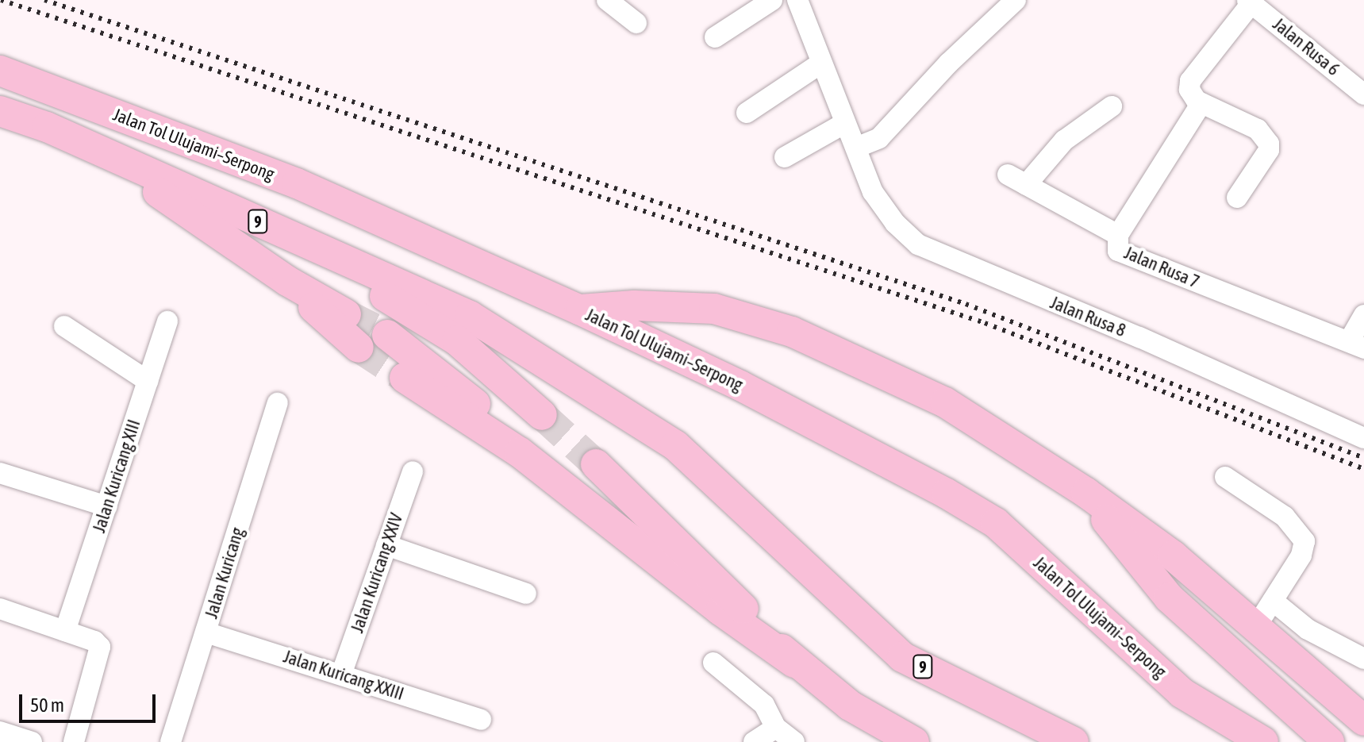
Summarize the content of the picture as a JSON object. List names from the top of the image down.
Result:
{
  "streets": {
    "highway": ["Jalan Tol Ulujami–Serpong", "9"],
    "street": [
      "Jalan Rusa 6",
      "Jalan Rusa 7",
      "Jalan Rusa 8",
      "Jalan Kuricang XIII",
      "Jalan Kuricang",
      "Jalan Kuricang XXIV",
      "Jalan Kuricang XXIII"
    ]
  },
  "crossings": [
    ["Jalan Kuricang", "Jalan Kuricang XXIII"],
    ["Jalan Kuricang XXIV", "Jalan Kuricang XXIII"]
  ],
  "scale_bar": "50 m"
}
